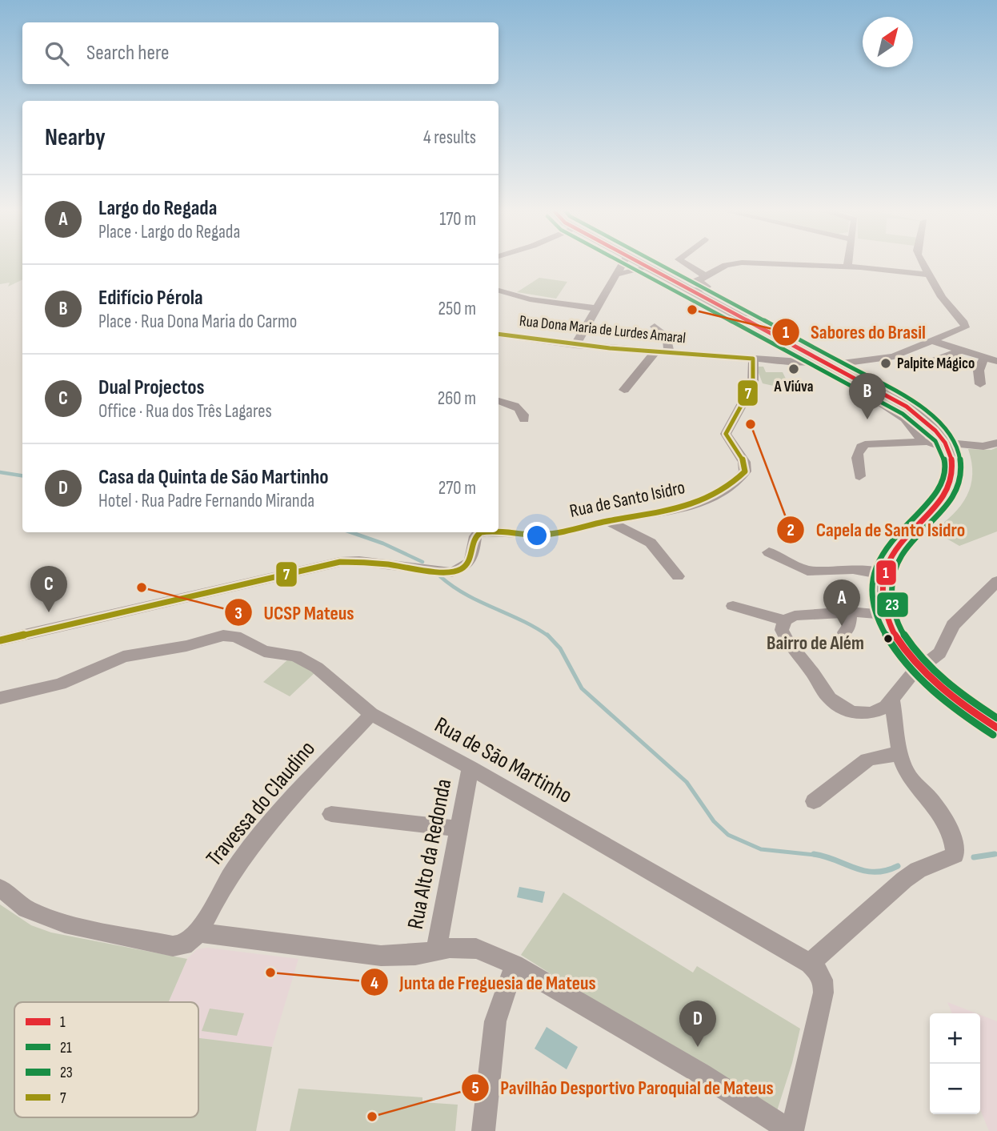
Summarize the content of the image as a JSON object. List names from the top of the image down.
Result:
{
  "streets": {
    "street": [
      "Rua Dona Maria de Lurdes Amaral",
      "Rua de Santo Isidro",
      "Rua de São Martinho",
      "Travessa do Claudino",
      "Rua Alto da Redonda"
    ]
  },
  "crossings": [
    ["Rua Dona Maria de Lurdes Amaral", "Rua de Santo Isidro"],
    ["Rua de São Martinho", "Travessa do Claudino"],
    ["Rua de São Martinho", "Rua Alto da Redonda"]
  ],
  "districts": ["Bairro de Além"],
  "places": [
    "Sabores do Brasil",
    "Palpite Mágico",
    "A Viúva",
    "Capela de Santo Isidro",
    "UCSP Mateus",
    "Junta de Freguesia de Mateus",
    "Pavilhão Desportivo Paroquial de Mateus"
  ],
  "lines": [
    "transit line 1",
    "transit line 21",
    "transit line 23",
    "transit line 7"
  ],
  "legend": [
    "1",
    "21",
    "23",
    "7"
  ],
  "north": "top right",
  "page": {
    "search": "Search here",
    "heading": ["Nearby", "4 results"],
    "list": [
      {
        "mark": "A",
        "name": "Largo do Regada",
        "note": "Place · Largo do Regada",
        "value": "170 m"
      },
      {
        "mark": "B",
        "name": "Edifício Pérola",
        "note": "Place · Rua Dona Maria do Carmo",
        "value": "250 m"
      },
      {
        "mark": "C",
        "name": "Dual Projectos",
        "note": "Office · Rua dos Três Lagares",
        "value": "260 m"
      },
      {
        "mark": "D",
        "name": "Casa da Quinta de São Martinho",
        "note": "Hotel · Rua Padre Fernando Miranda",
        "value": "270 m"
      }
    ],
    "pins": [
      "B",
      "C",
      "A",
      "D"
    ],
    "map_buttons": ["+", "−"]
  }
}
